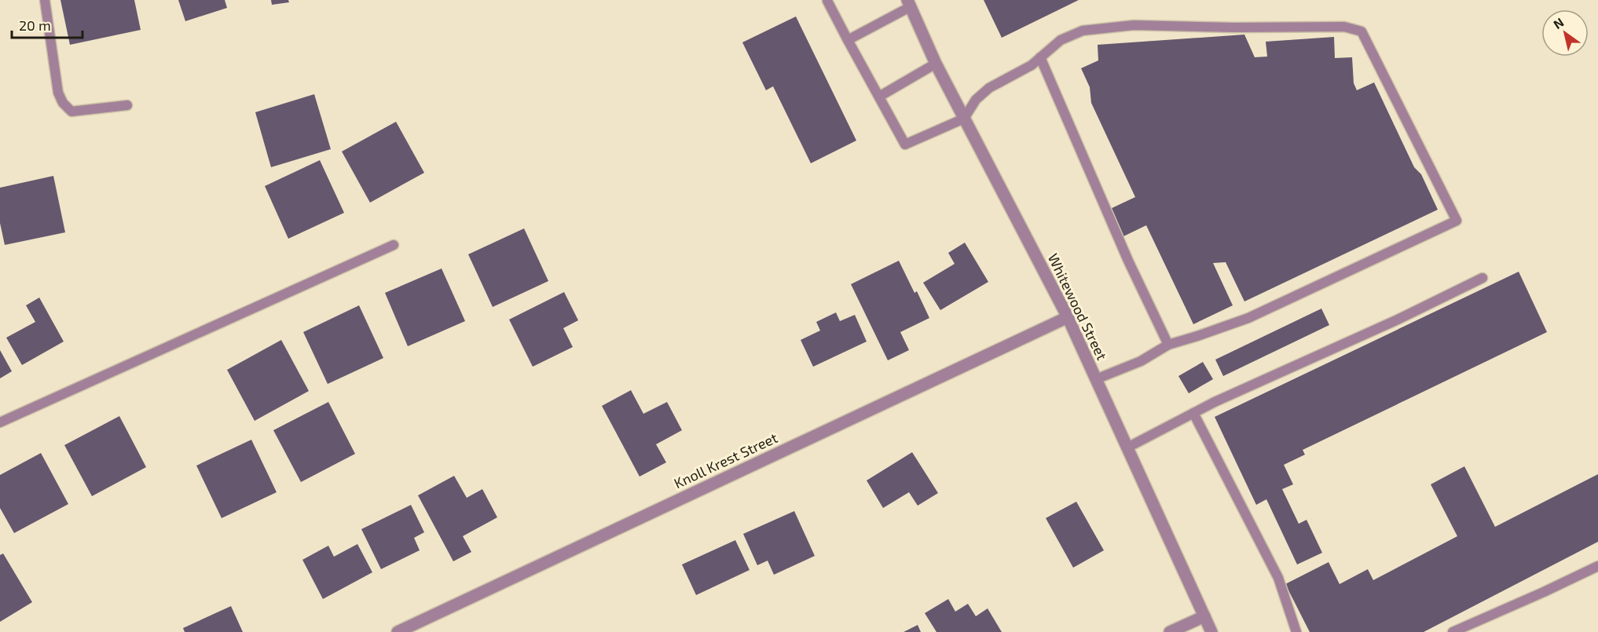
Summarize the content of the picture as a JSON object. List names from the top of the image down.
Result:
{
  "streets": {
    "street": ["Whitewood Street", "Knoll Krest Street"]
  },
  "crossings": [
    ["Whitewood Street", "Knoll Krest Street"]
  ],
  "scale_bar": "20 m",
  "north": "top left"
}
